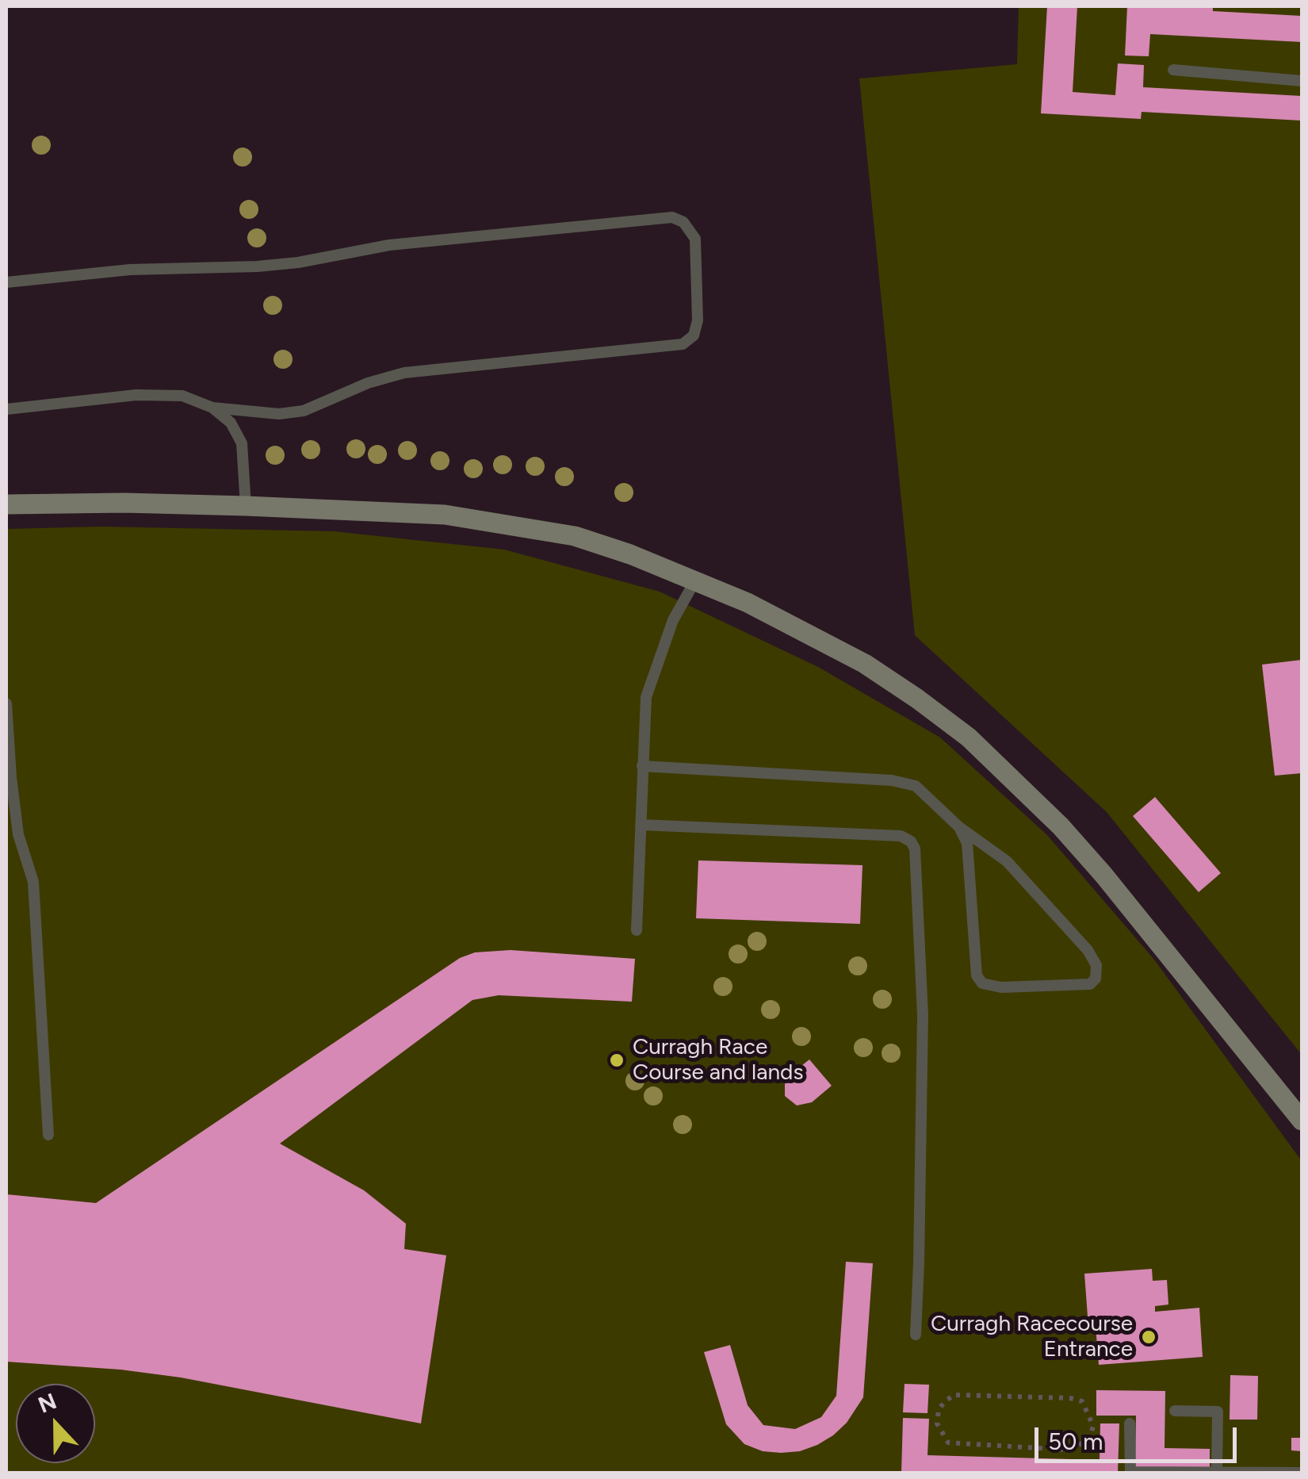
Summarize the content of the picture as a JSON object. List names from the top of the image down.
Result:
{
  "places": ["Curragh Race Course and lands", "Curragh Racecourse Entrance"],
  "scale_bar": "50 m",
  "north": "top"
}
